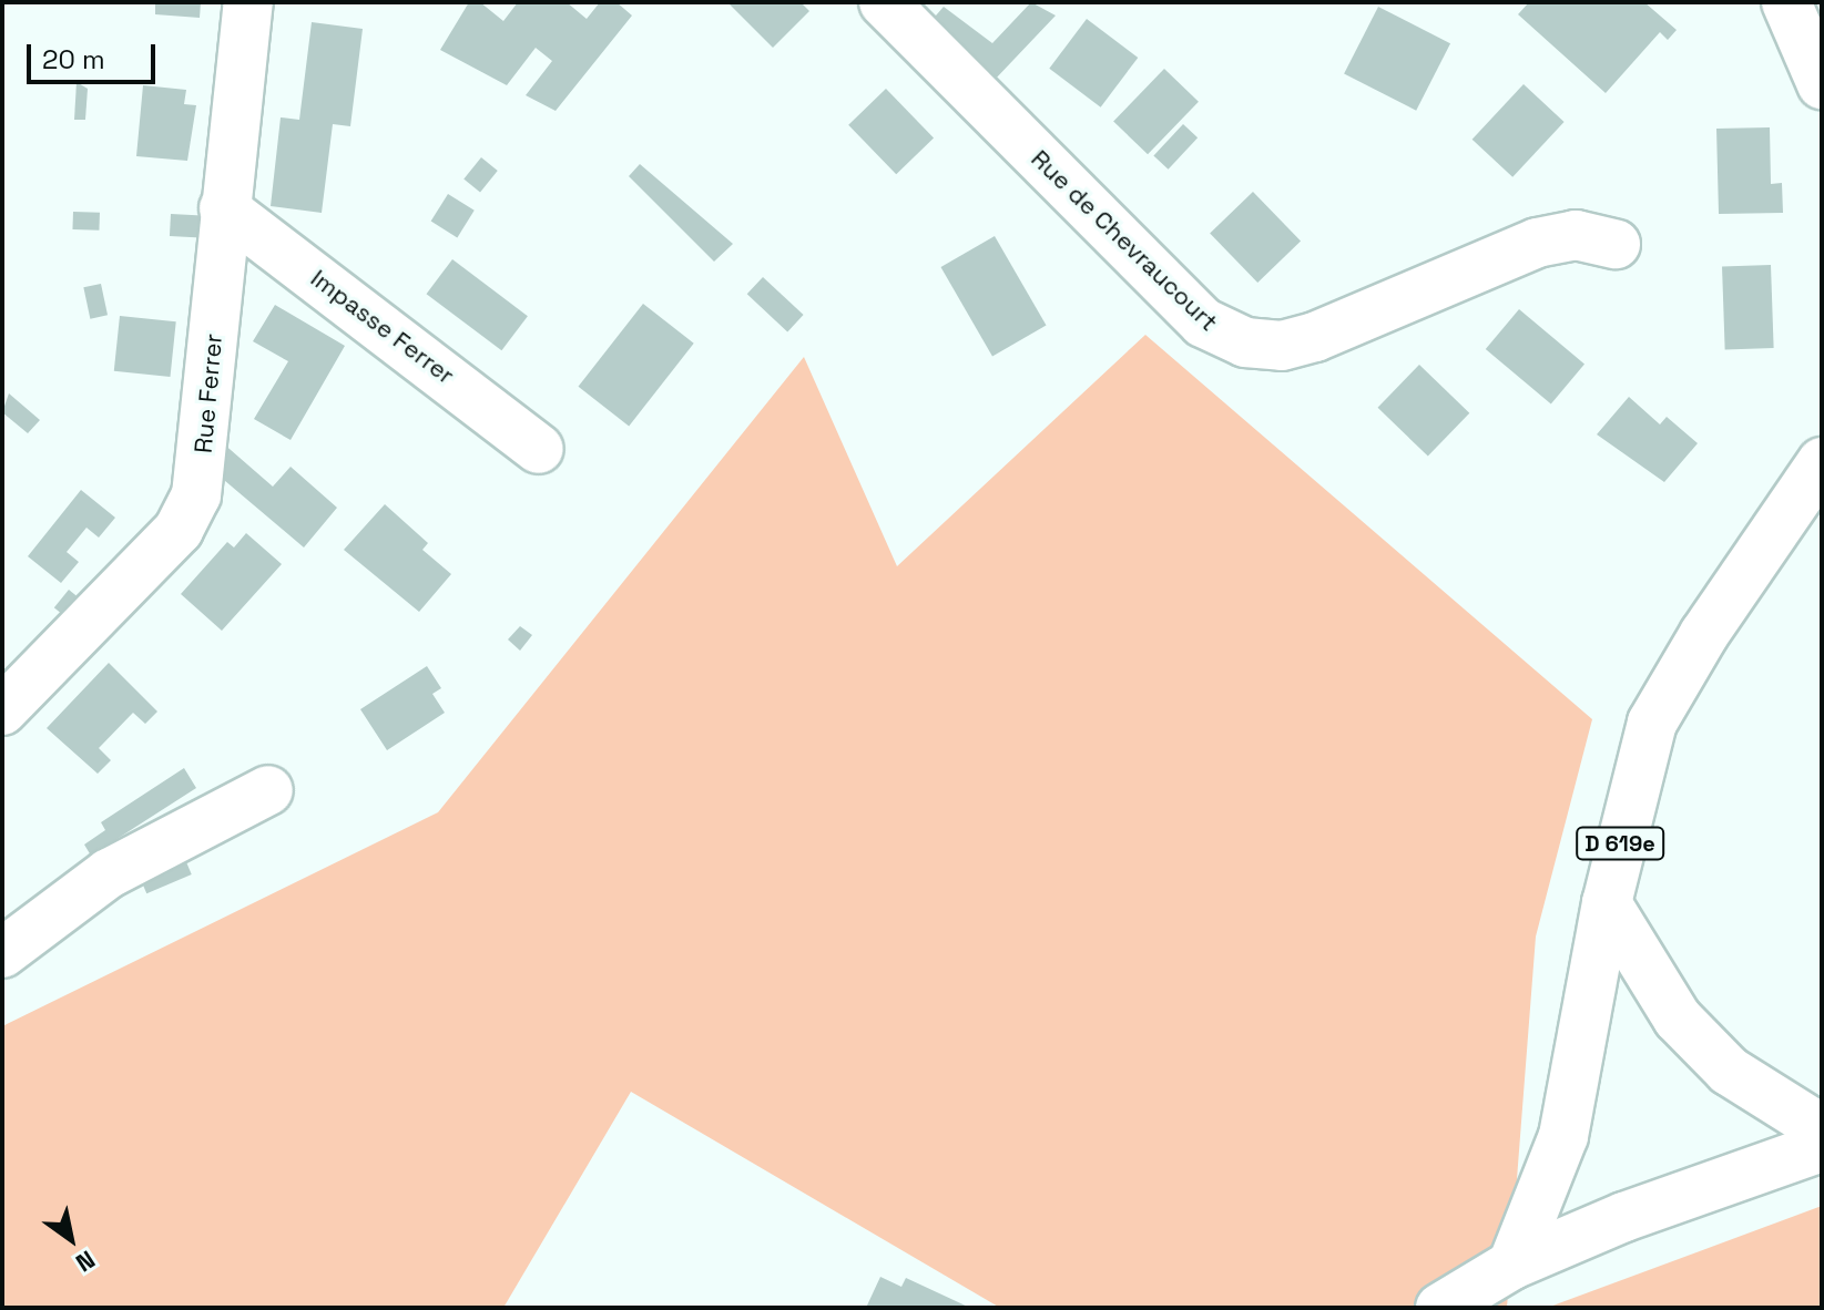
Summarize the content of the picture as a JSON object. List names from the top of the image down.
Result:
{
  "streets": {
    "street": [
      "Rue de Chevraucourt",
      "Impasse Ferrer",
      "Rue Ferrer",
      "D 619e"
    ]
  },
  "crossings": [
    ["Impasse Ferrer", "Rue Ferrer"]
  ],
  "scale_bar": "20 m",
  "north": "bottom right"
}
